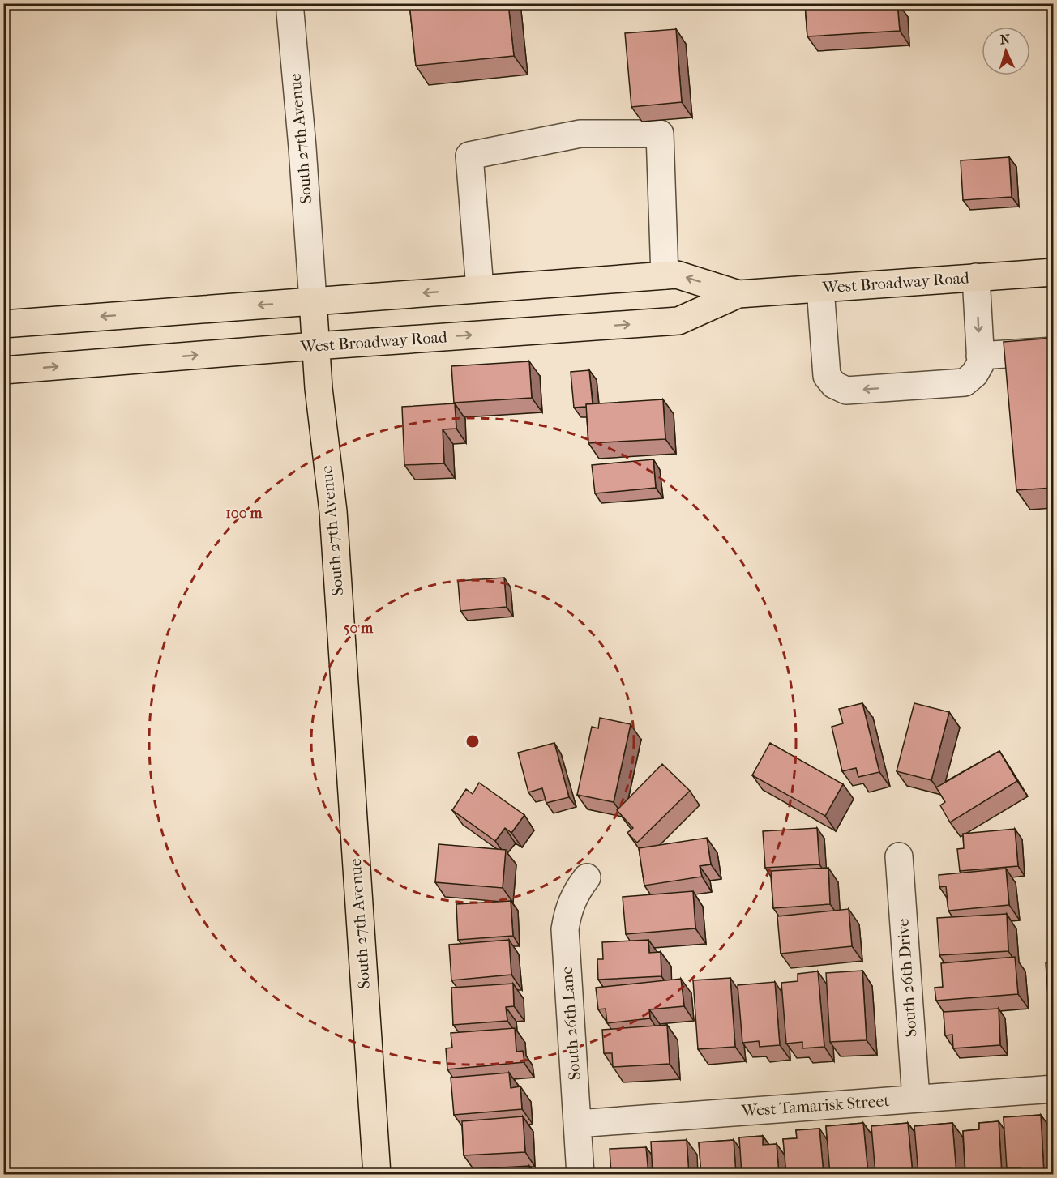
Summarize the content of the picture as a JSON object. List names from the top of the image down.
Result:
{
  "streets": {
    "main road": ["South 27th Avenue", "West Broadway Road"],
    "street": ["South 26th Drive", "South 26th Lane", "West Tamarisk Street"]
  },
  "crossings": [
    ["South 27th Avenue", "West Broadway Road"],
    ["South 26th Drive", "West Tamarisk Street"],
    ["South 26th Lane", "West Tamarisk Street"]
  ],
  "north": "top",
  "rings": ["100 m", "50 m"]
}
